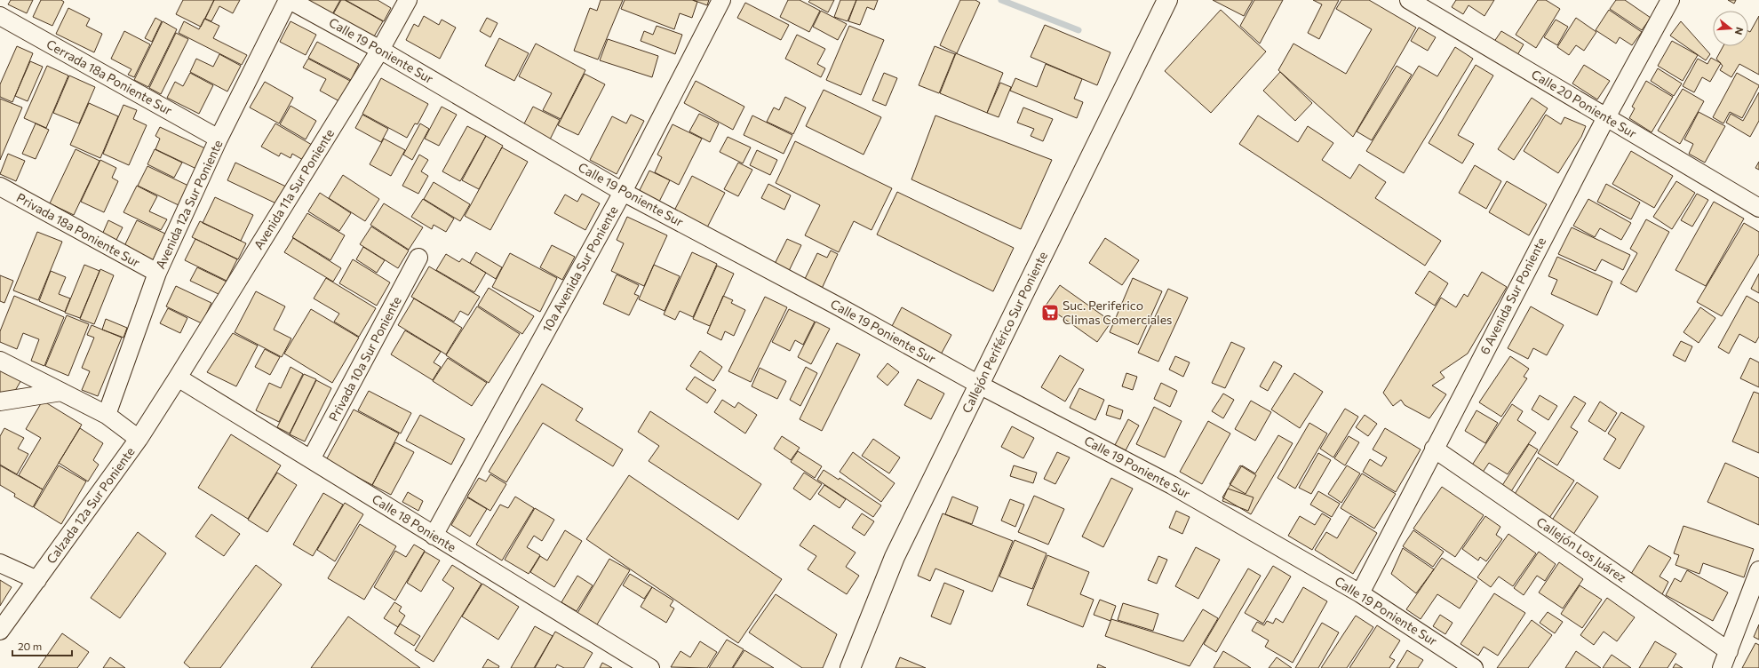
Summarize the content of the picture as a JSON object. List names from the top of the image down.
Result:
{
  "streets": {
    "main road": ["Callejón Periférico Sur Poniente"],
    "street": [
      "Calle 19 Poniente Sur",
      "Cerrada 18a Poniente Sur",
      "Calle 20 Poniente Sur",
      "Avenida 11a Sur Poniente",
      "Avenida 12a Sur Poniente",
      "Privada 18a Poniente Sur",
      "10a Avenida Sur Poniente",
      "6 Avenida Sur Poniente",
      "Privada 10a Sur Poniente",
      "Calzada 12a Sur Poniente",
      "Calle 18 Poniente",
      "Callejón Los Juárez"
    ]
  },
  "crossings": [
    ["Calle 19 Poniente Sur", "Avenida 11a Sur Poniente"],
    ["Calle 19 Poniente Sur", "Avenida 12a Sur Poniente"],
    ["Calle 19 Poniente Sur", "10a Avenida Sur Poniente"],
    ["Calle 19 Poniente Sur", "6 Avenida Sur Poniente"],
    ["Calle 19 Poniente Sur", "Callejón Periférico Sur Poniente"],
    ["Cerrada 18a Poniente Sur", "Avenida 12a Sur Poniente"],
    ["Calle 20 Poniente Sur", "6 Avenida Sur Poniente"],
    ["Avenida 11a Sur Poniente", "Calzada 12a Sur Poniente"],
    ["Avenida 11a Sur Poniente", "Calle 18 Poniente"],
    ["Avenida 12a Sur Poniente", "Privada 18a Poniente Sur"],
    ["10a Avenida Sur Poniente", "Calle 18 Poniente"],
    ["6 Avenida Sur Poniente", "Callejón Los Juárez"],
    ["Privada 10a Sur Poniente", "Calle 18 Poniente"],
    ["Calzada 12a Sur Poniente", "Calle 18 Poniente"]
  ],
  "places": {
    "supermarket": ["Suc. Periferico Climas Comerciales"]
  },
  "scale_bar": "20 m",
  "north": "right"
}
